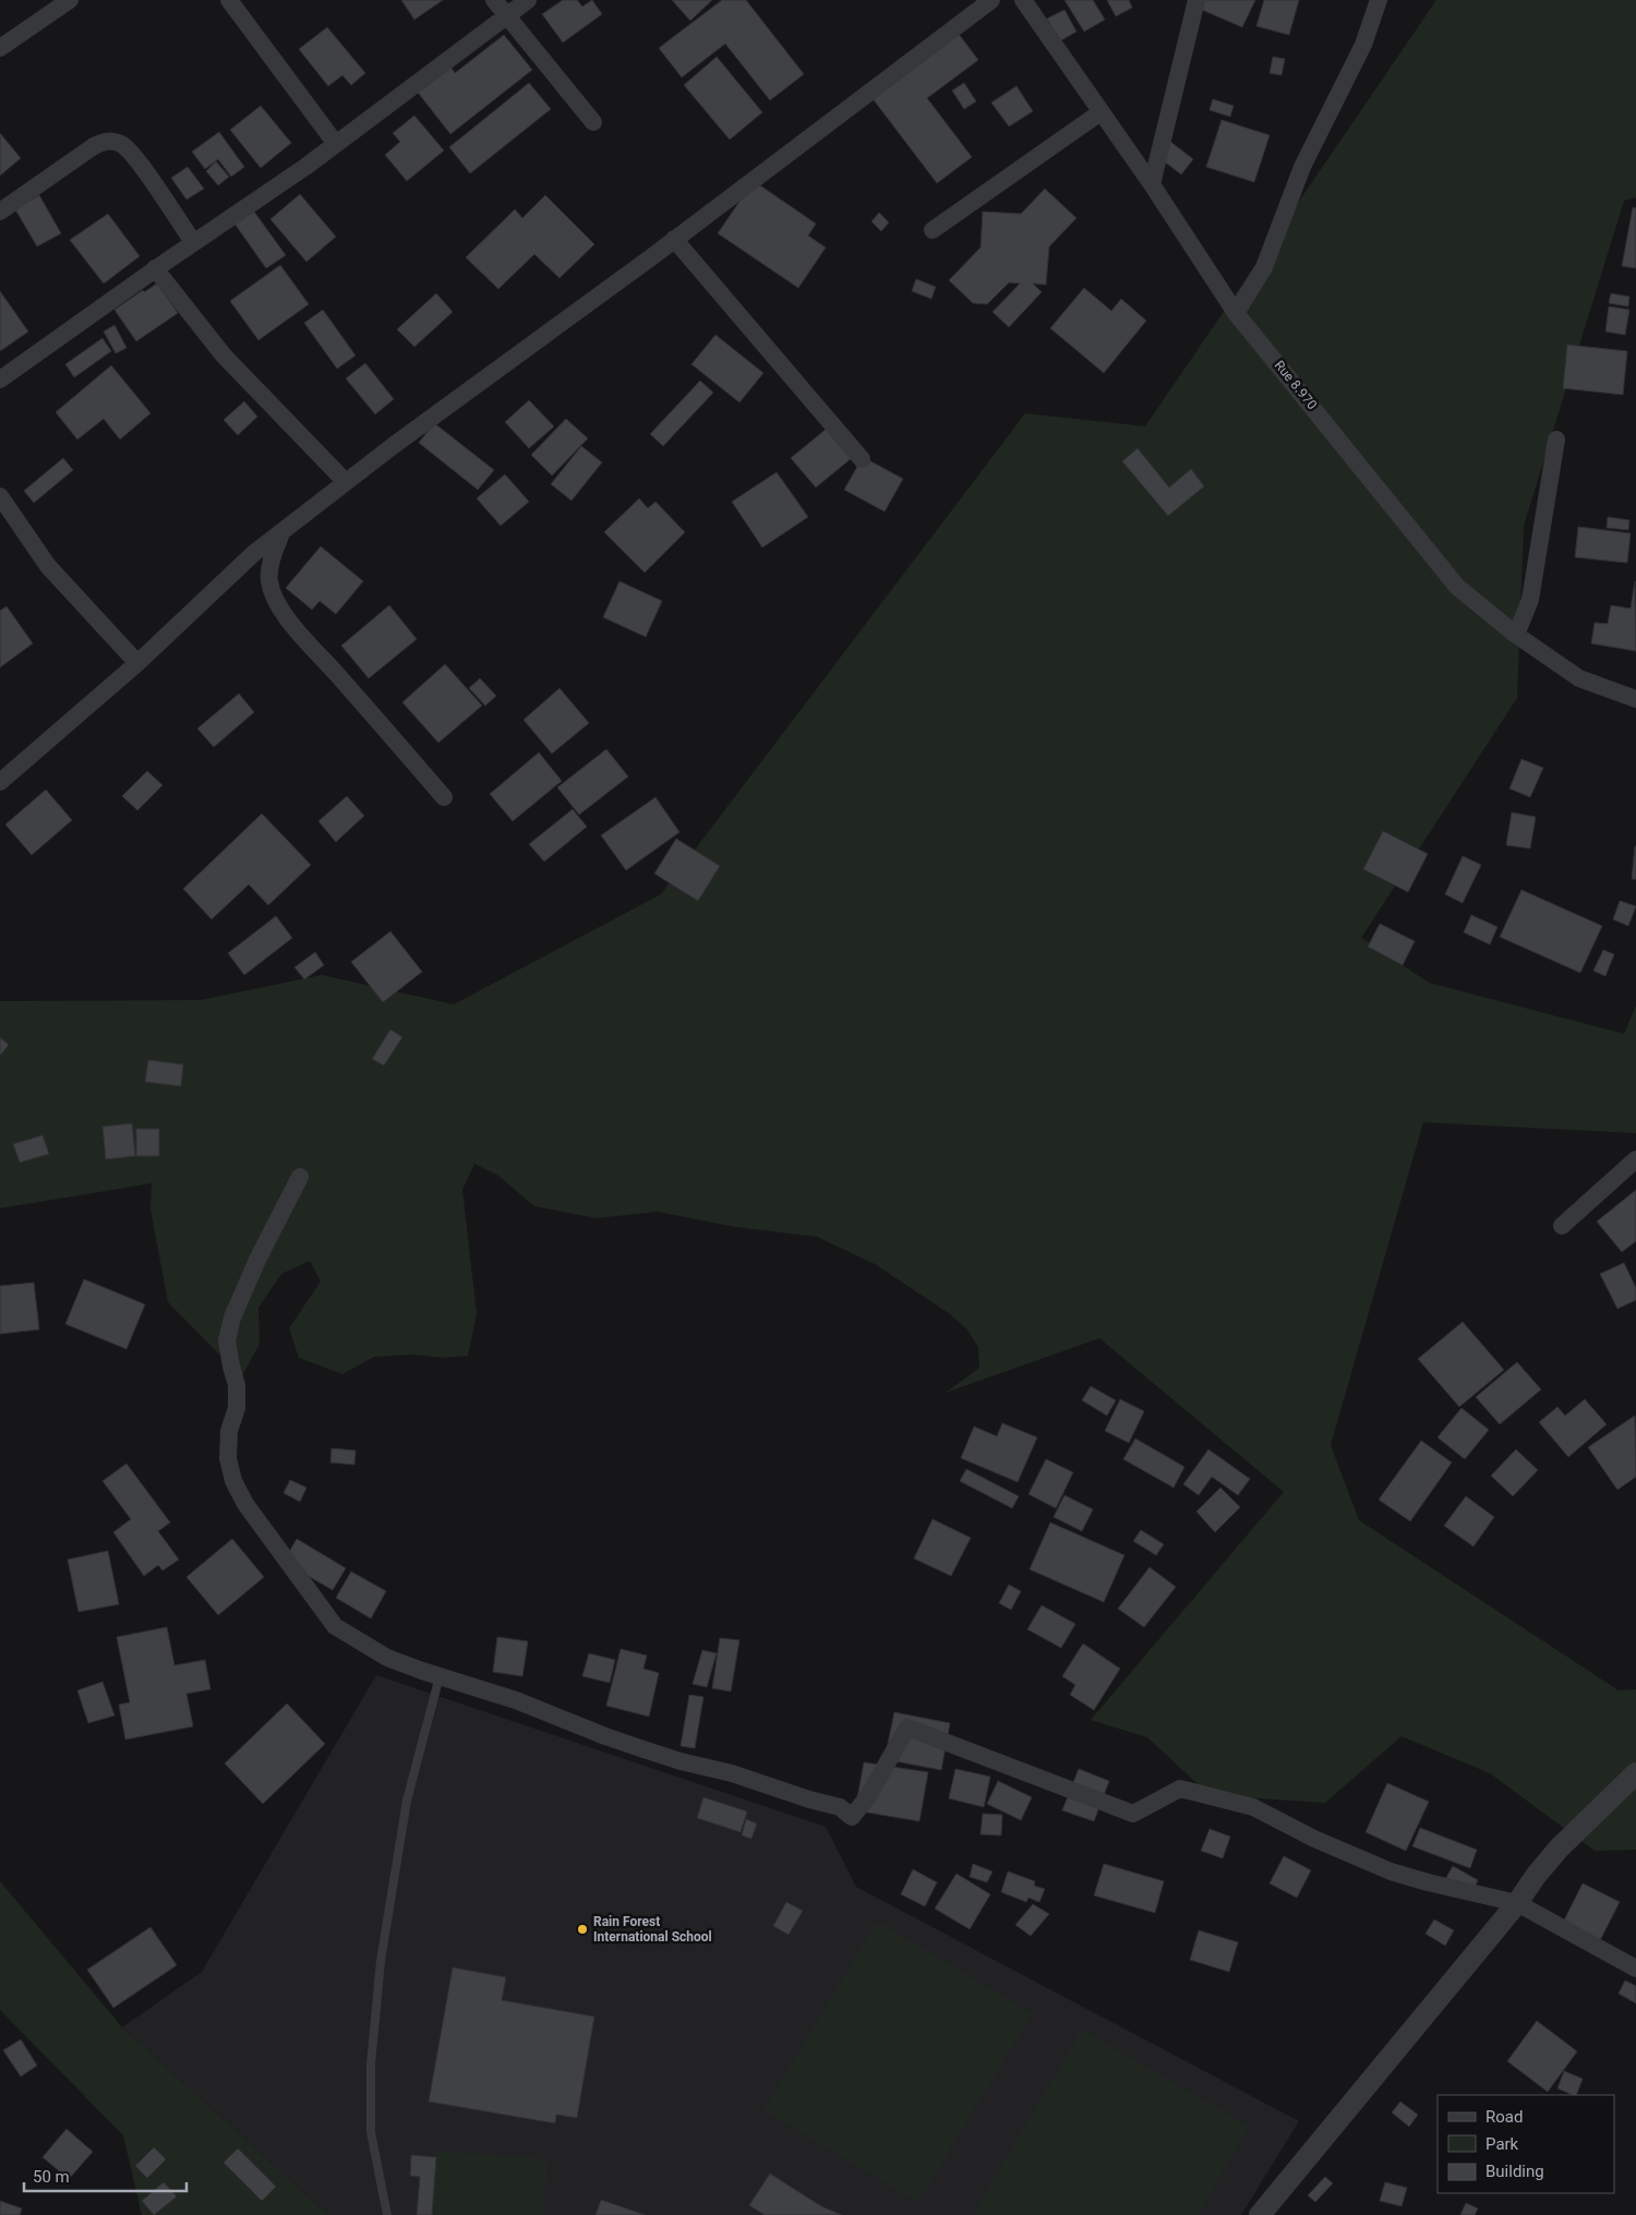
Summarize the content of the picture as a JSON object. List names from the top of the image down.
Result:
{
  "streets": {
    "street": ["Rue 8.970"]
  },
  "places": ["Rain Forest International School"],
  "legend": ["Road", "Park", "Building"],
  "scale_bar": "50 m"
}
